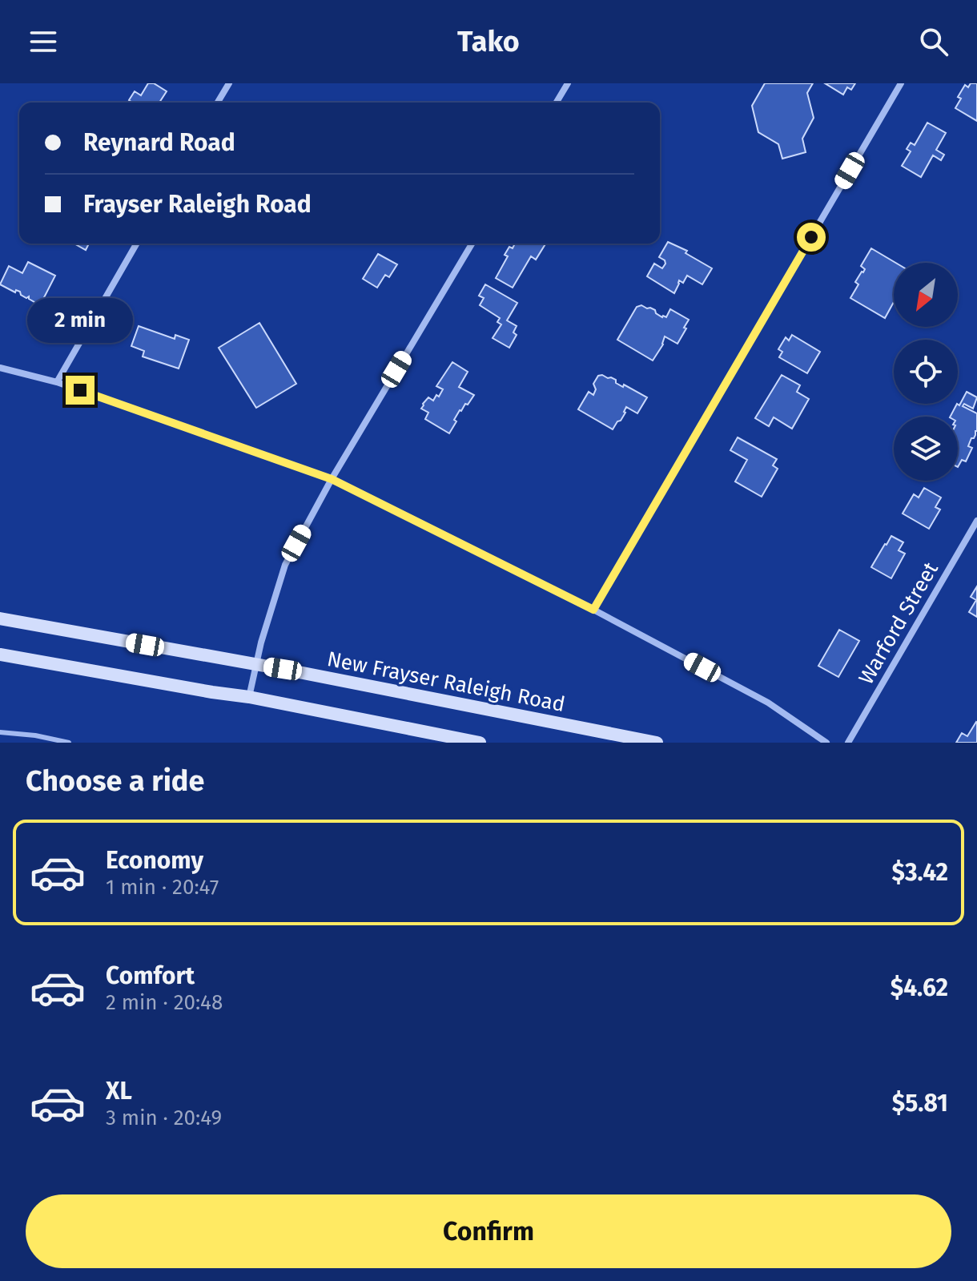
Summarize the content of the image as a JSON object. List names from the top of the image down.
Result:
{
  "streets": {
    "main road": ["New Frayser Raleigh Road"],
    "street": ["Warford Street"]
  },
  "north": "bottom left",
  "page": {
    "header": "Tako",
    "banner": ["Reynard Road", "Frayser Raleigh Road"],
    "bubble": "2 min",
    "heading": "Choose a ride",
    "list": [
      {
        "name": "Economy",
        "note": "1 min · 20:47",
        "value": "$3.42"
      },
      {
        "name": "Comfort",
        "note": "2 min · 20:48",
        "value": "$4.62"
      },
      {
        "name": "XL",
        "note": "3 min · 20:49",
        "value": "$5.81"
      }
    ],
    "buttons": "Confirm"
  }
}
